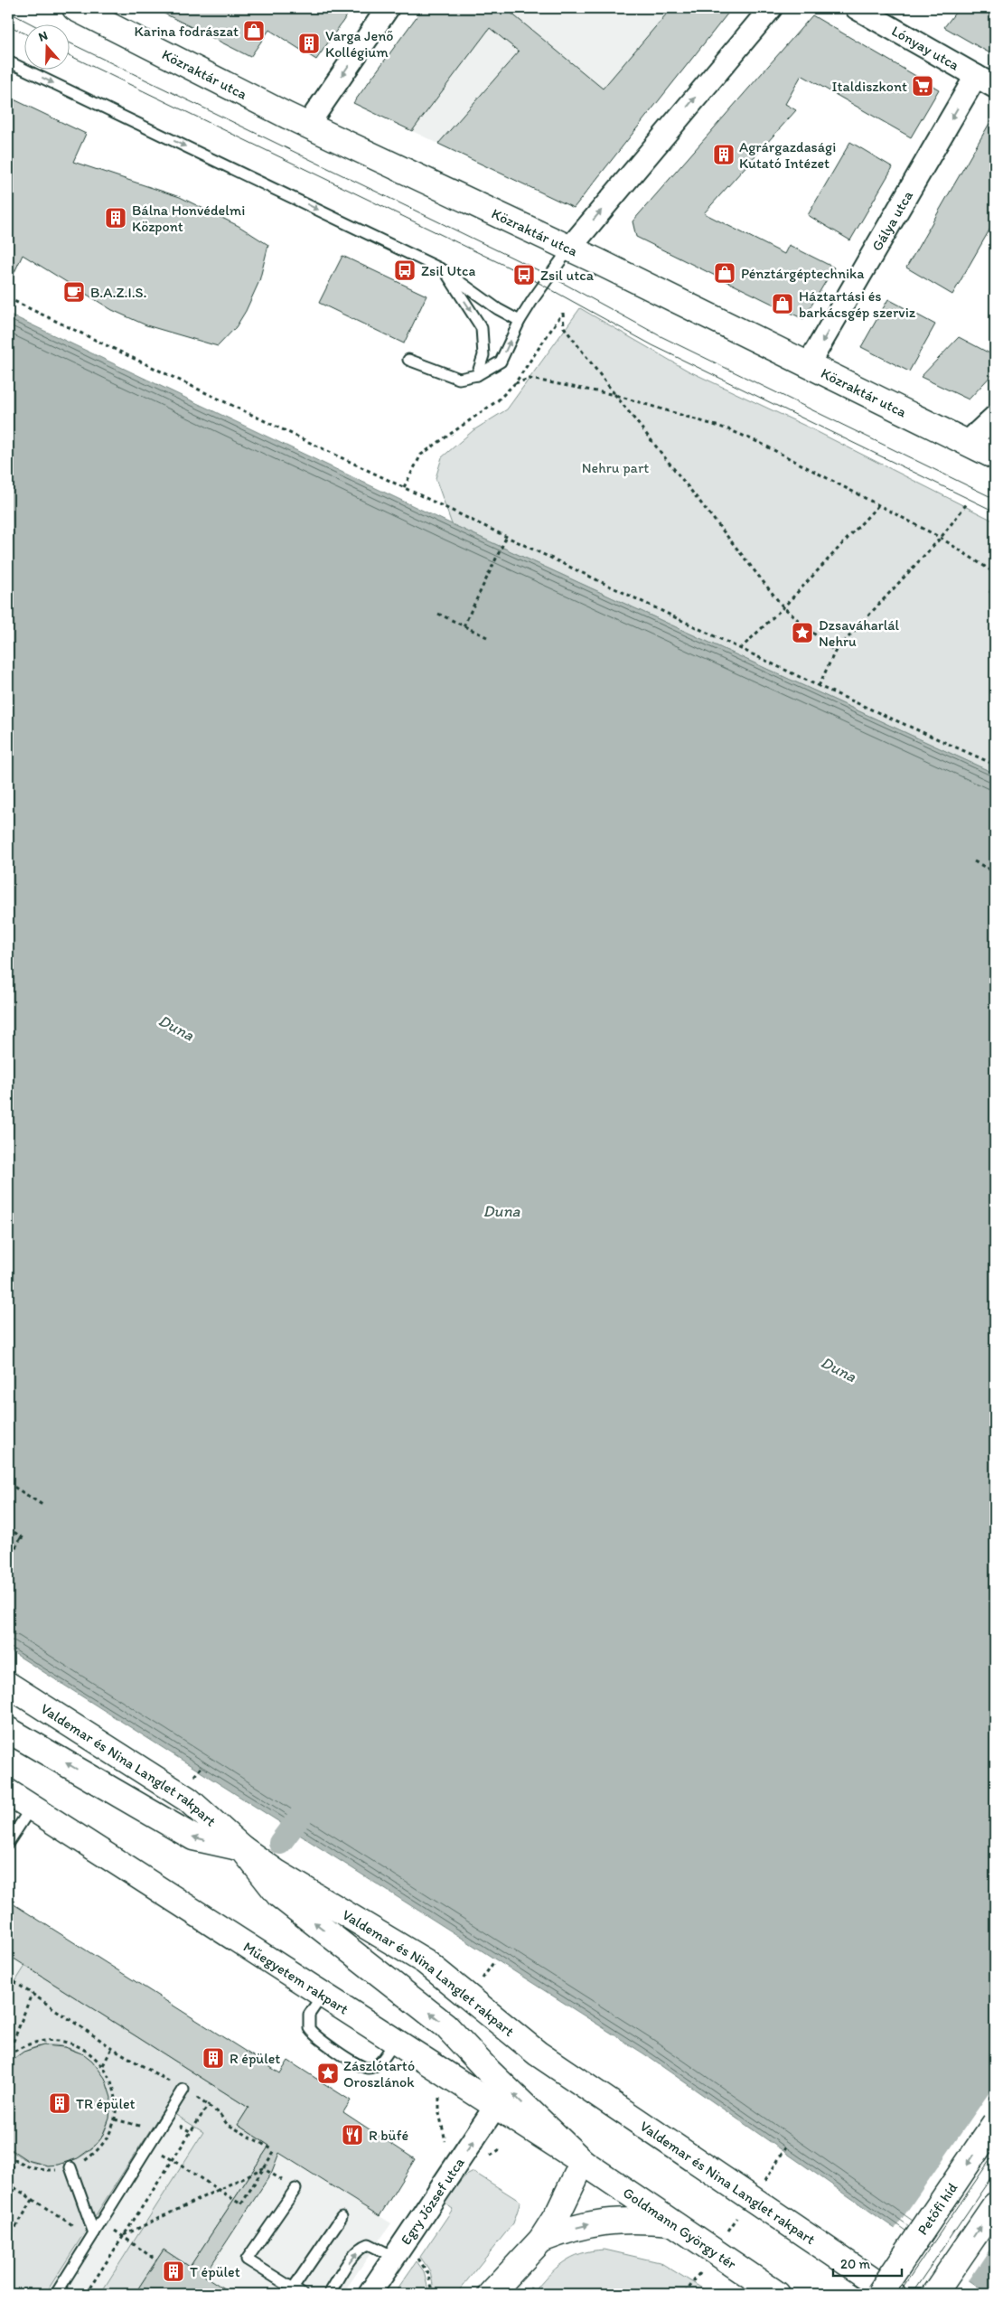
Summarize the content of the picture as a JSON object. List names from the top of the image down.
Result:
{
  "streets": {
    "main road": [
      "Közraktár utca",
      "Valdemar és Nina Langlet rakpart",
      "Műegyetem rakpart",
      "Petőfi híd",
      "Goldmann György tér"
    ],
    "street": ["Lónyay utca", "Gálya utca", "Egry József utca"]
  },
  "crossings": [
    ["Lónyay utca", "Gálya utca"],
    ["Közraktár utca", "Gálya utca"],
    ["Műegyetem rakpart", "Egry József utca"],
    ["Műegyetem rakpart", "Goldmann György tér"]
  ],
  "one_way": ["Gálya utca", "Egry József utca"],
  "water": ["Duna"],
  "parks": ["Nehru part"],
  "places": {
    "shop": ["Karina fodrászat", "Pénztárgéptechnika", "Háztartási és barkácsgép szerviz"],
    "building": [
      "Varga Jenő Kollégium",
      "Agrárgazdasági Kutató Intézet",
      "Bálna Honvédelmi Központ",
      "R épület",
      "TR épület",
      "T épület"
    ],
    "supermarket": ["Italdiszkont"],
    "bus stop": ["Zsil Utca", "Zsil utca"],
    "cafe": ["B.A.Z.I.S."],
    "place": ["Dzsaváharlál Nehru", "Zászlótartó Oroszlánok"],
    "restaurant": ["R büfé"]
  },
  "scale_bar": "20 m",
  "north": "top"
}
